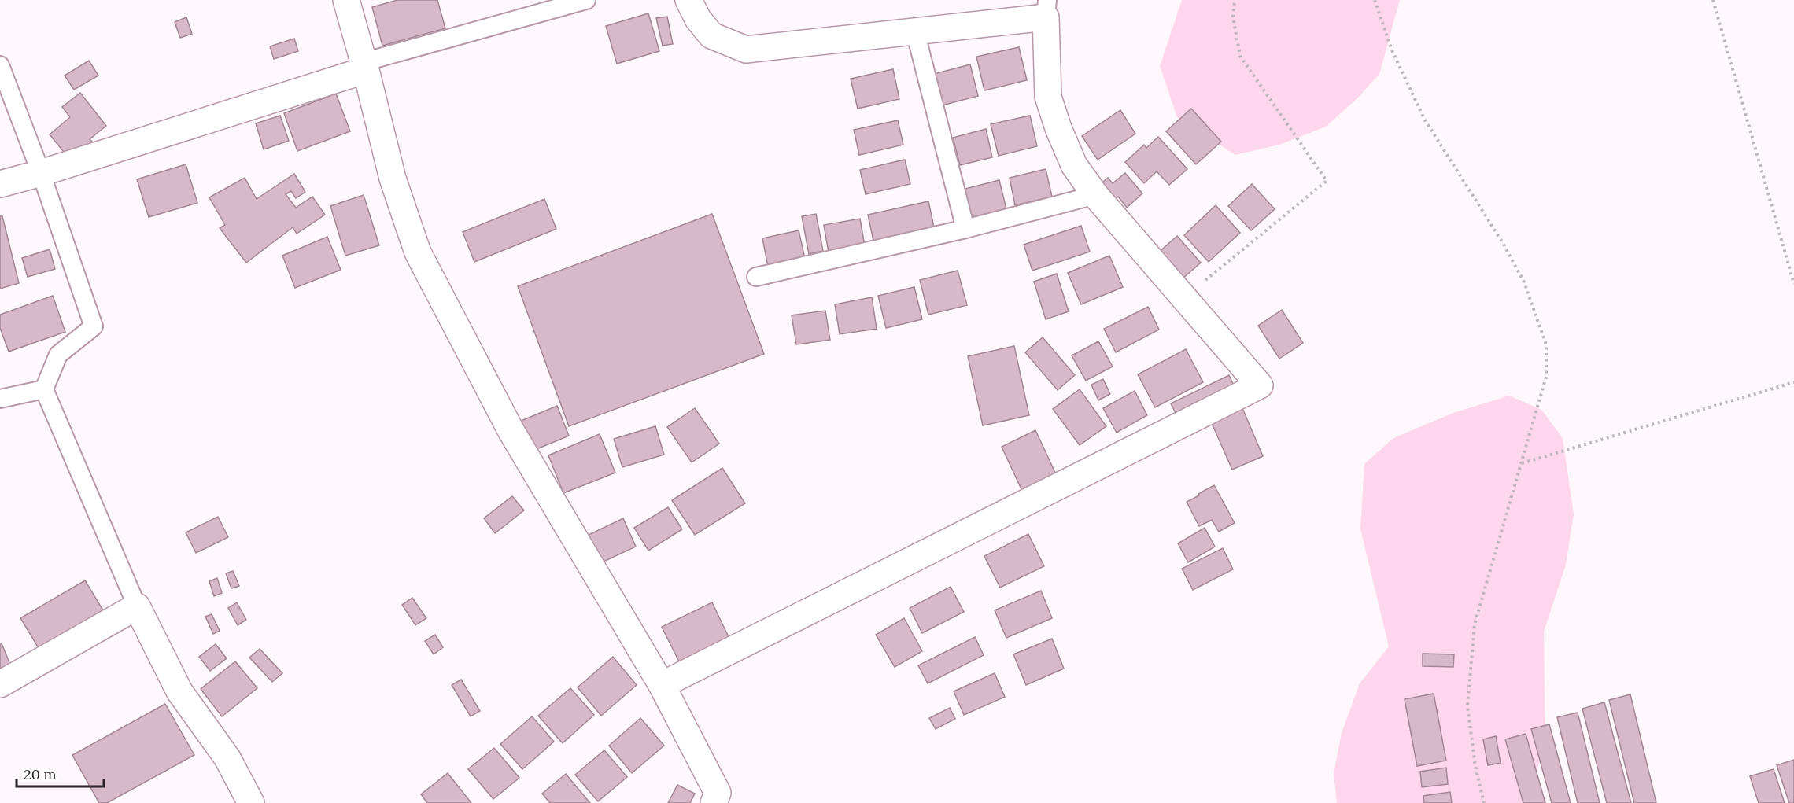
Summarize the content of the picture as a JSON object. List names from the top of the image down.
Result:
{
  "scale_bar": "20 m"
}
